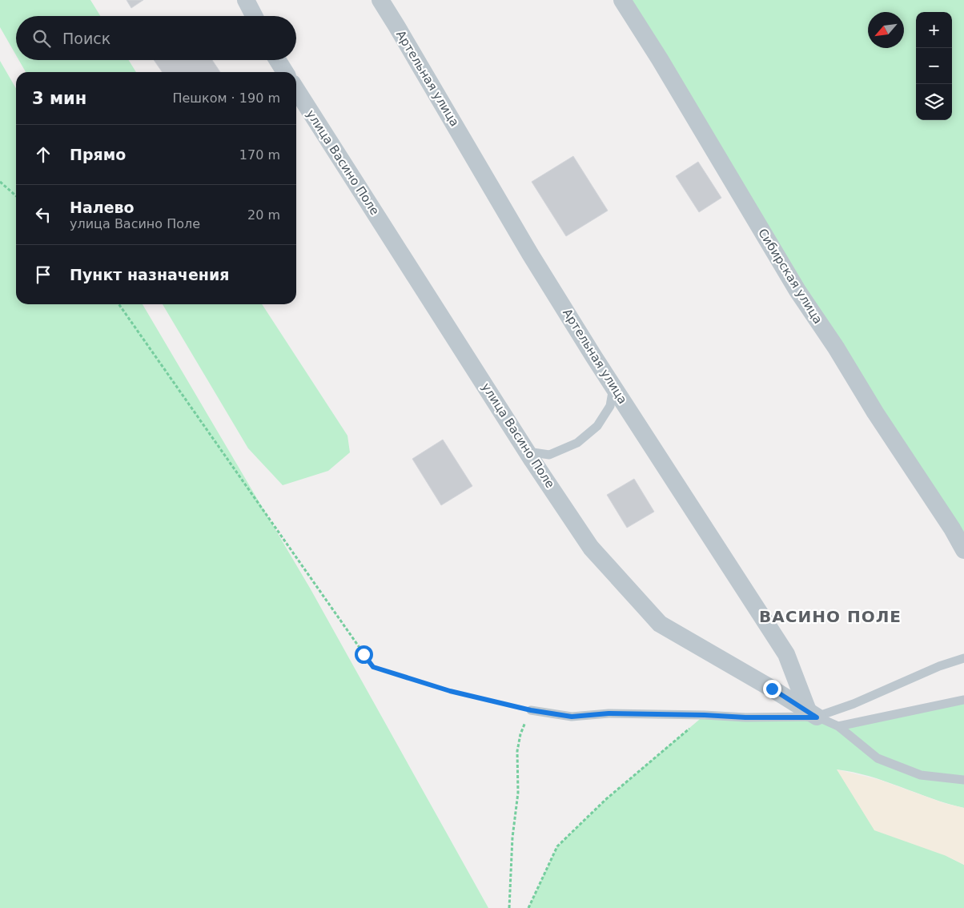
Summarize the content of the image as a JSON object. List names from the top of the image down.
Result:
{
  "streets": {
    "street": ["Артельная улица", "улица Васино Поле", "Сибирская улица"]
  },
  "crossings": [
    ["Артельная улица", "улица Васино Поле"]
  ],
  "districts": ["ВАСИНО ПОЛЕ"],
  "north": "bottom left",
  "page": {
    "map_buttons": ["+", "−"],
    "search": "Поиск",
    "heading": ["3 мин", "Пешком · 190 m"],
    "list": [
      ["Прямо", "170 m"],
      ["Налево", "улица Васино Поле", "20 m"],
      "Пункт назначения"
    ]
  }
}
